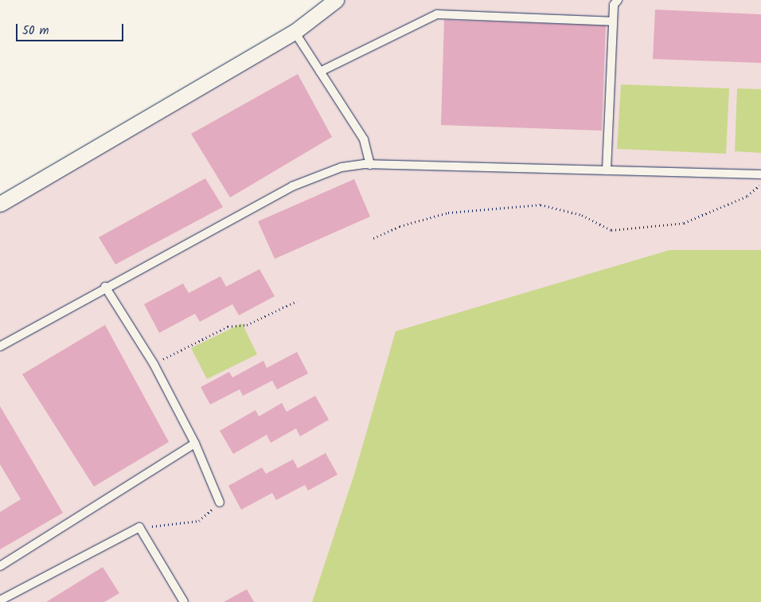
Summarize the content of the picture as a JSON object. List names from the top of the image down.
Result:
{
  "scale_bar": "50 m"
}
